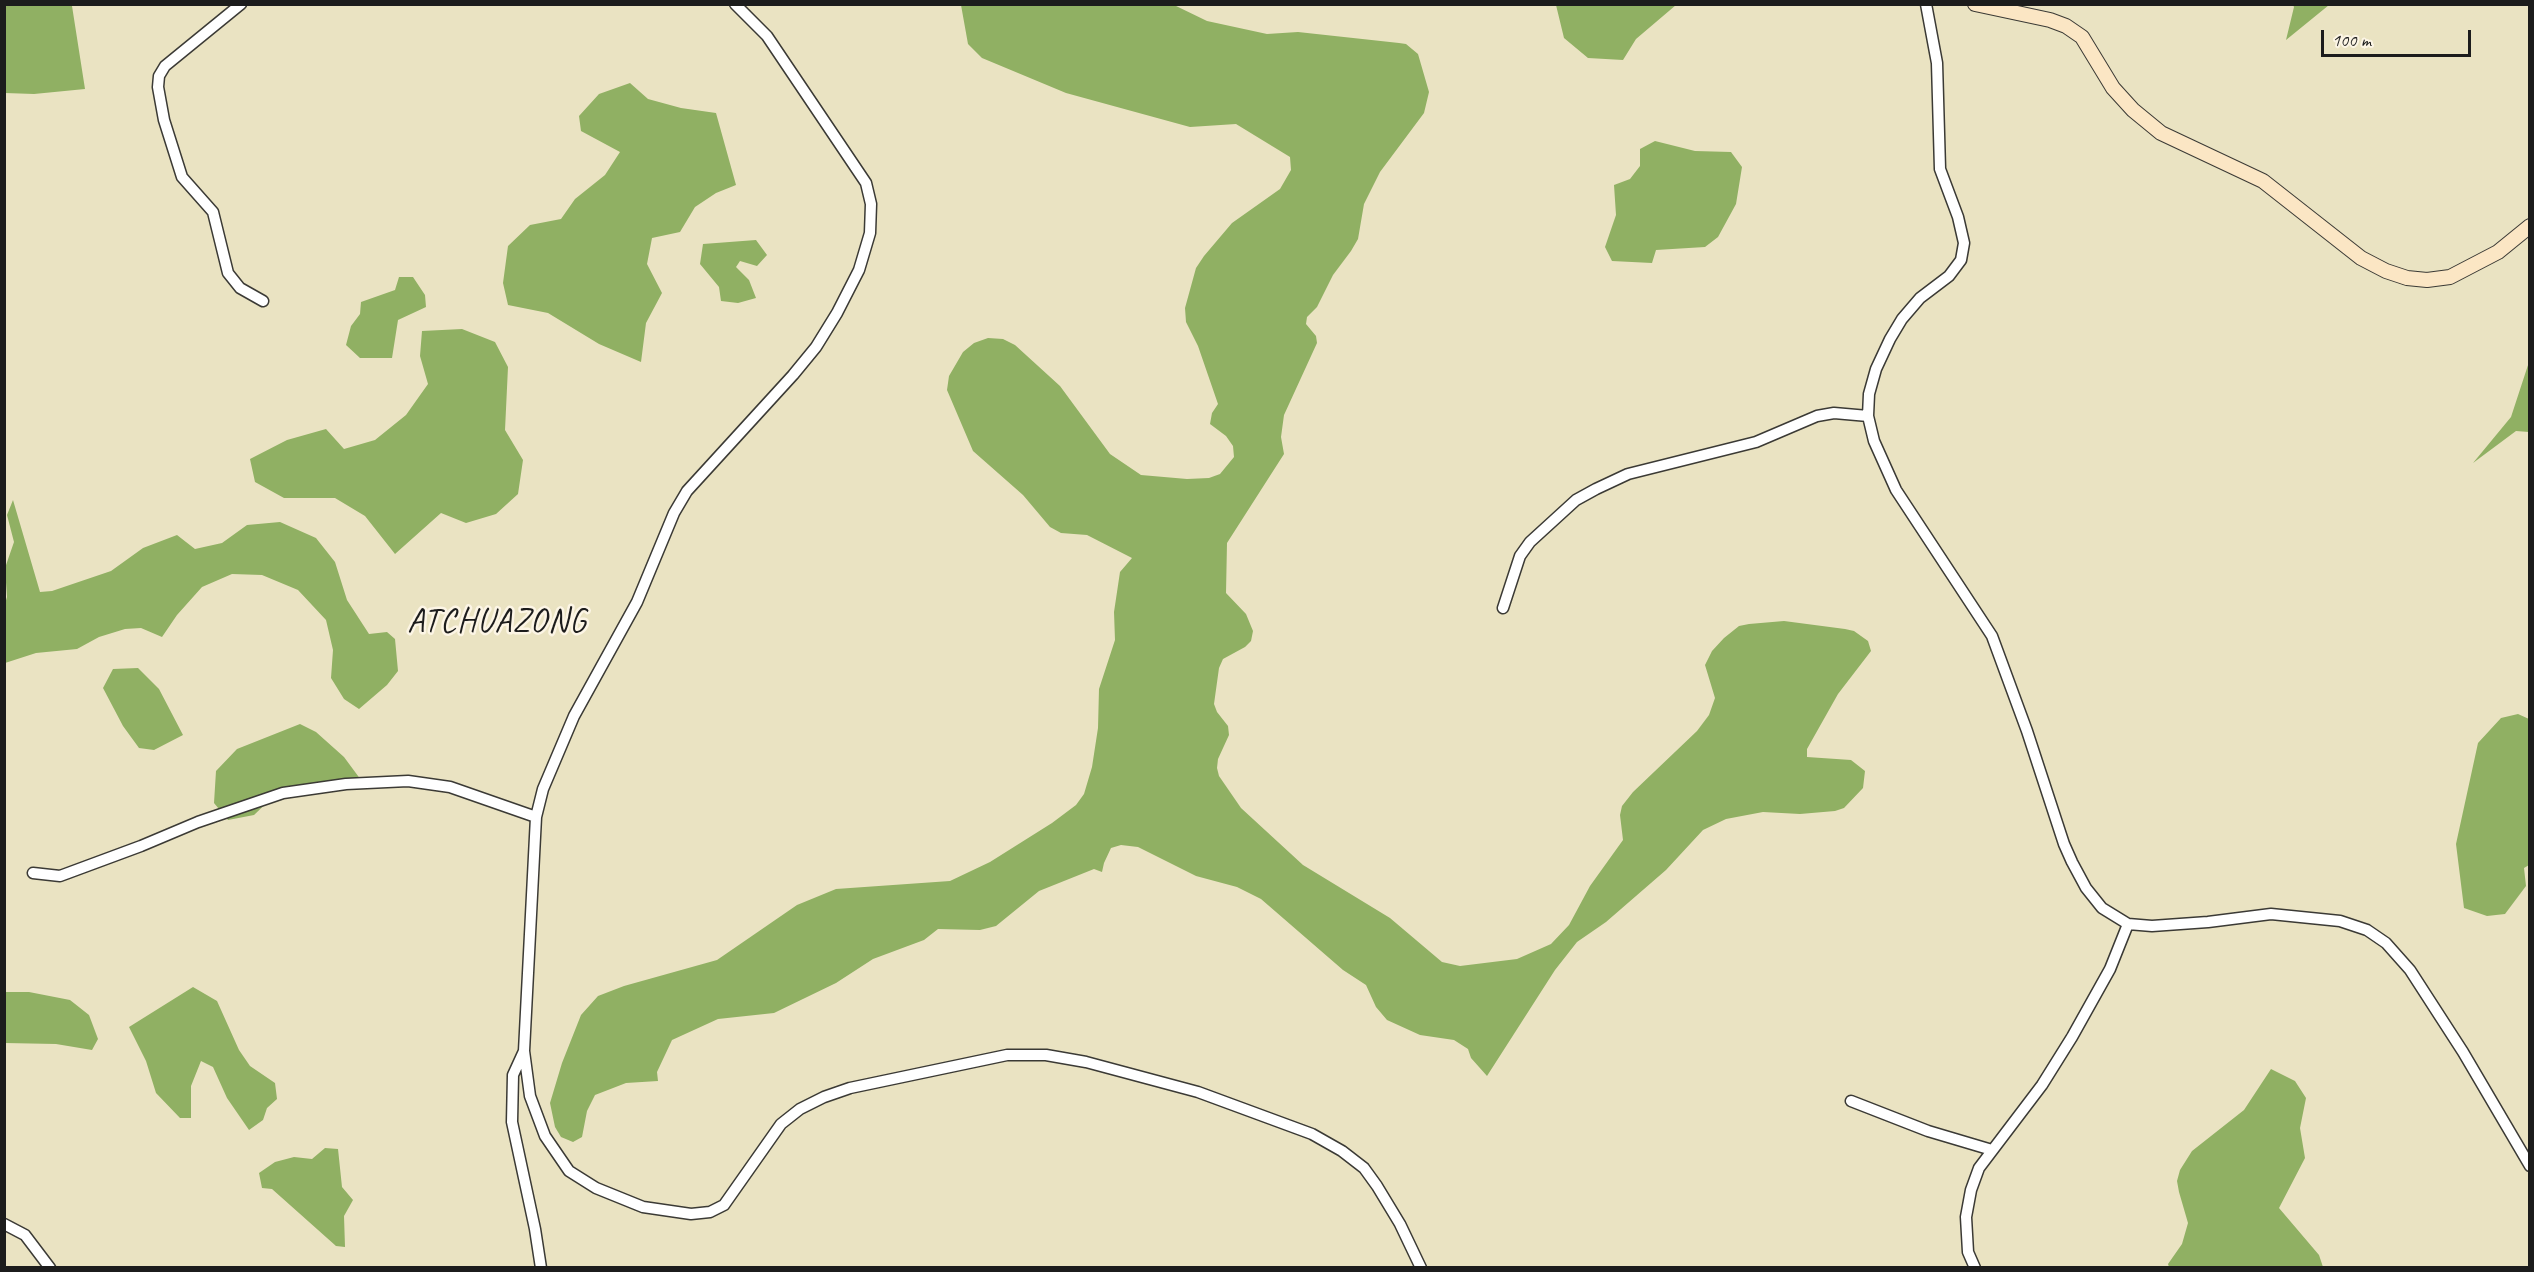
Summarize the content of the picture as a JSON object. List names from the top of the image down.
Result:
{
  "districts": ["ATCHUAZONG"],
  "scale_bar": "100 m"
}
